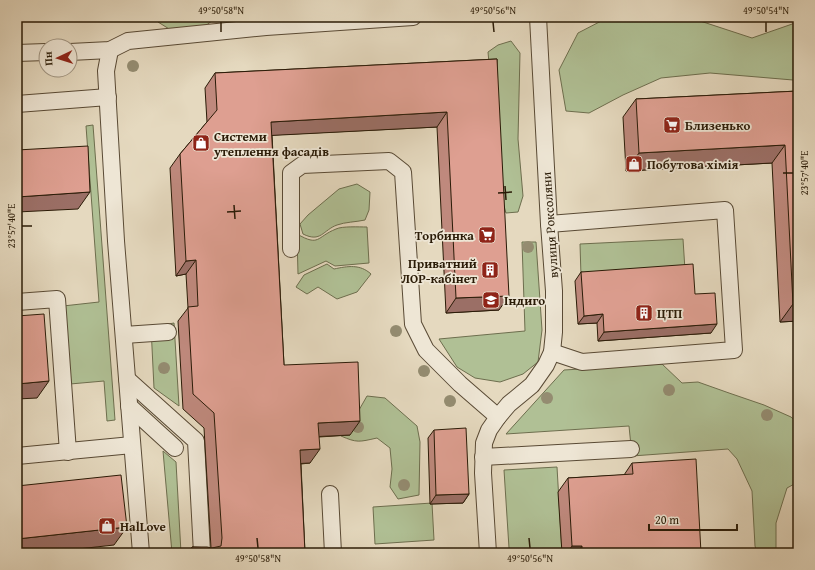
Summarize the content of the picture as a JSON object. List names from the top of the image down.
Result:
{
  "streets": {
    "lane": ["вулиця Роксоляни"]
  },
  "places": {
    "supermarket": ["Близенько", "Торбинка"],
    "shop": ["Системи утеплення фасадів", "Побутова хімія", "HalLove"],
    "building": ["Приватний ЛОР-кабінет", "ЦТП"],
    "school or university": ["Індиго"]
  },
  "scale_bar": "20 m",
  "north": "left",
  "coordinates": [
    "49°50'58\"N",
    "49°50'56\"N",
    "49°50'54\"N",
    "23°57'40\"E"
  ]
}
